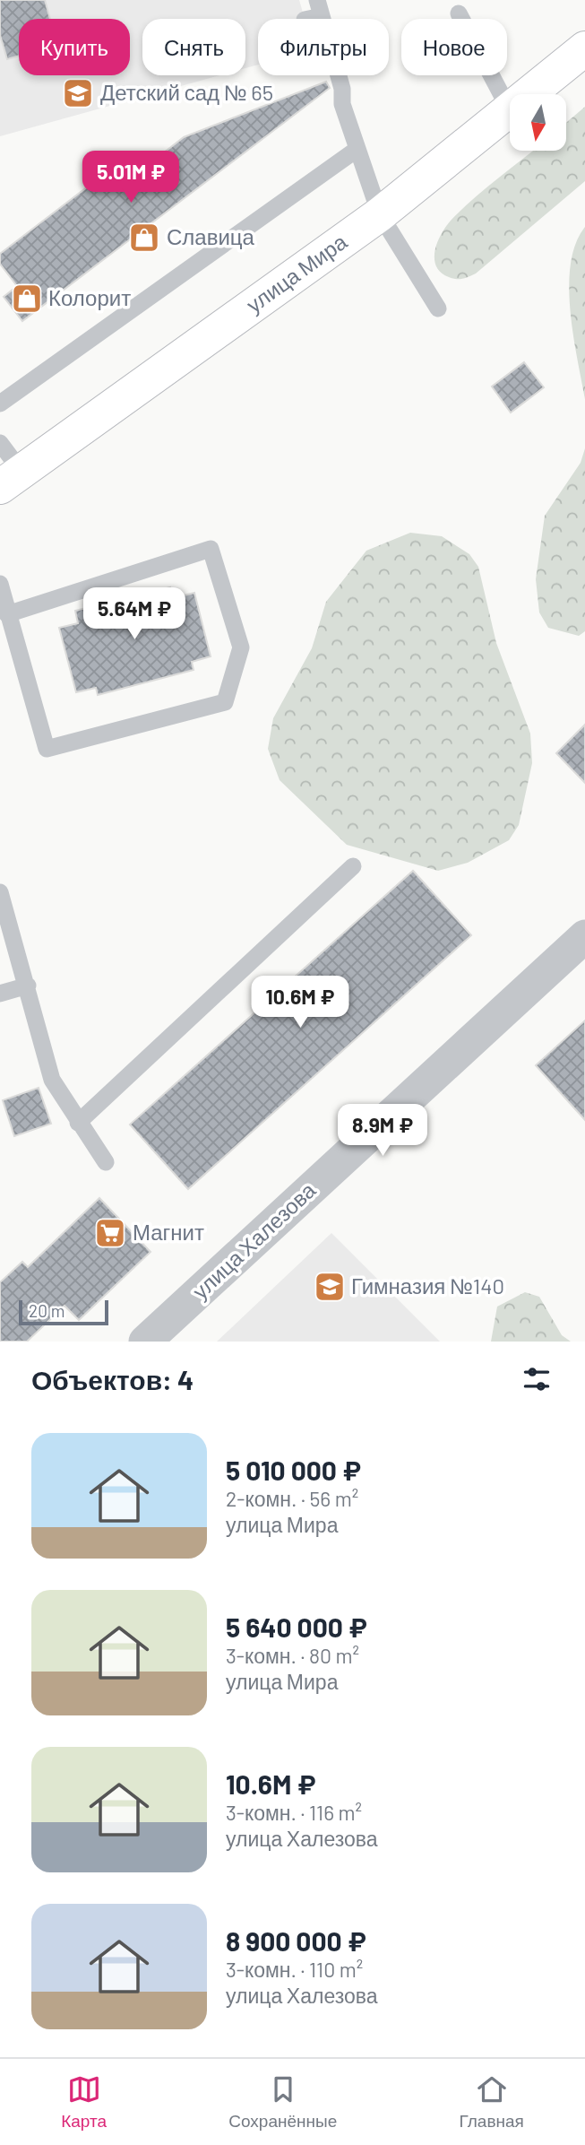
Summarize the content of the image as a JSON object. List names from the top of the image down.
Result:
{
  "streets": {
    "main road": ["улица Мира"],
    "street": ["улица Халезова"]
  },
  "places": {
    "school or university": ["Детский сад № 65", "Гимназия №140"],
    "shop": ["Славица", "Колорит"],
    "supermarket": ["Магнит"]
  },
  "scale_bar": "20 m",
  "north": "bottom",
  "page": {
    "chip": [
      "Купить",
      "Снять",
      "Фильтры",
      "Новое"
    ],
    "price": [
      "5.01M ₽",
      "5.64M ₽",
      "10.6M ₽",
      "8.9M ₽"
    ],
    "scale": "20 m",
    "heading": "Объектов: 4",
    "list": [
      {
        "name": "5 010 000 ₽",
        "note": "2-комн. · 56 m² · улица Мира"
      },
      {
        "name": "5 640 000 ₽",
        "note": "3-комн. · 80 m² · улица Мира"
      },
      {
        "name": "10.6M ₽",
        "note": "3-комн. · 116 m² · улица Халезова"
      },
      {
        "name": "8 900 000 ₽",
        "note": "3-комн. · 110 m² · улица Халезова"
      }
    ],
    "tabs": ["Карта", "Сохранённые", "Главная"]
  }
}
